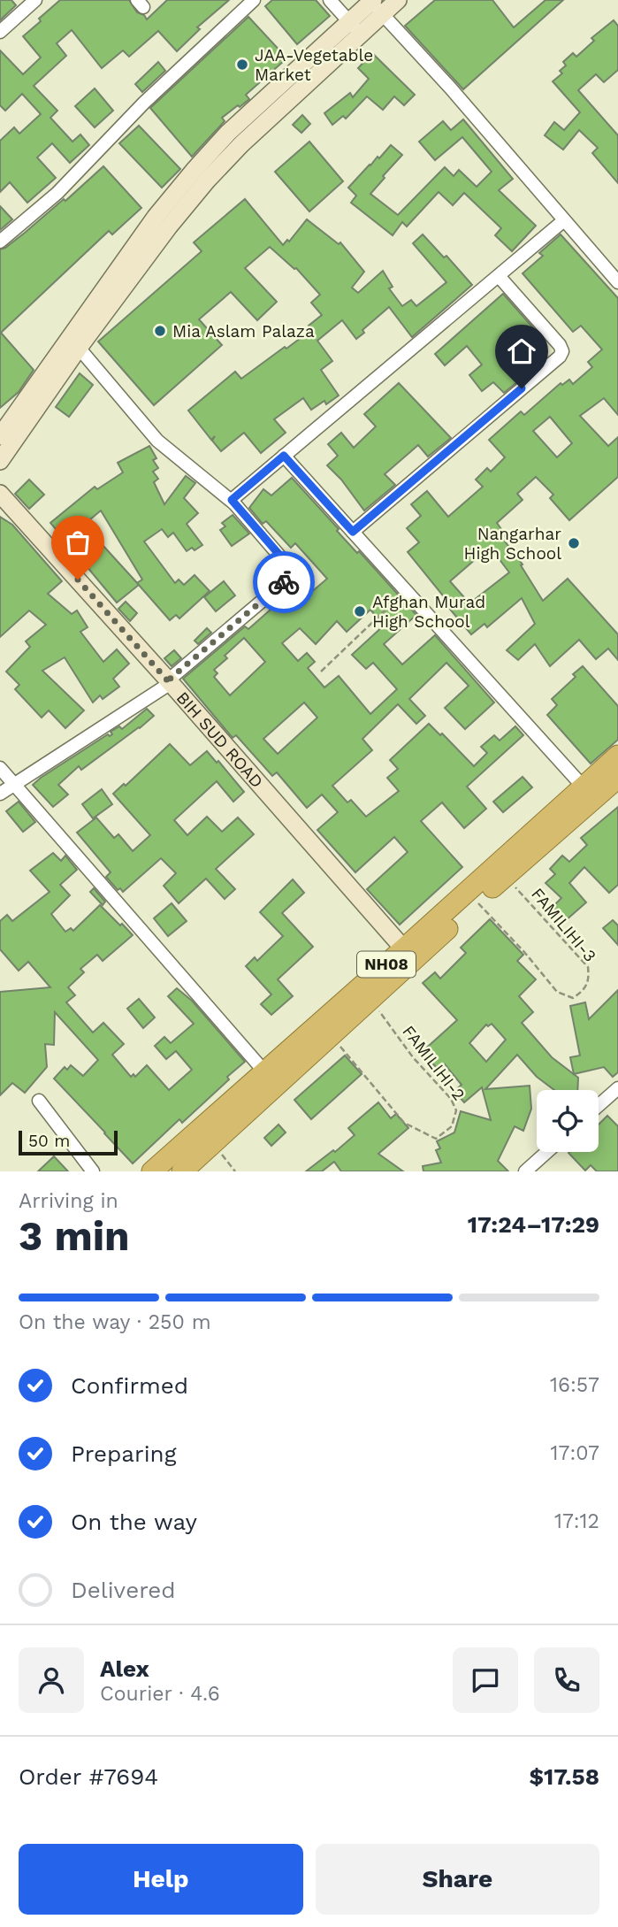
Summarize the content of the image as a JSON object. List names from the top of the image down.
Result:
{
  "streets": {
    "highway": ["NH08"],
    "main road": ["BIH SUD ROAD"],
    "path": ["FAMILIHI-3", "FAMILIHI-2"]
  },
  "crossings": [
    ["BIH SUD ROAD", "NH08"],
    ["FAMILIHI-3", "NH08"],
    ["NH08", "FAMILIHI-2"]
  ],
  "places": [
    "JAA-Vegetable Market",
    "Mia Aslam Palaza",
    "Nangarhar High School",
    "Afghan Murad High School"
  ],
  "scale_bar": "50 m",
  "page": {
    "scale": "50 m",
    "heading": ["3 min", "Arriving in", "17:24–17:29"],
    "panel": [
      "Alex",
      "Courier · 4.6",
      "Order #7694",
      "$17.58"
    ],
    "bar": "On the way · 250 m",
    "list": [
      ["Confirmed", "16:57"],
      ["Preparing", "17:07"],
      ["On the way", "17:12"],
      "Delivered"
    ],
    "buttons": ["Help", "Share"]
  }
}
